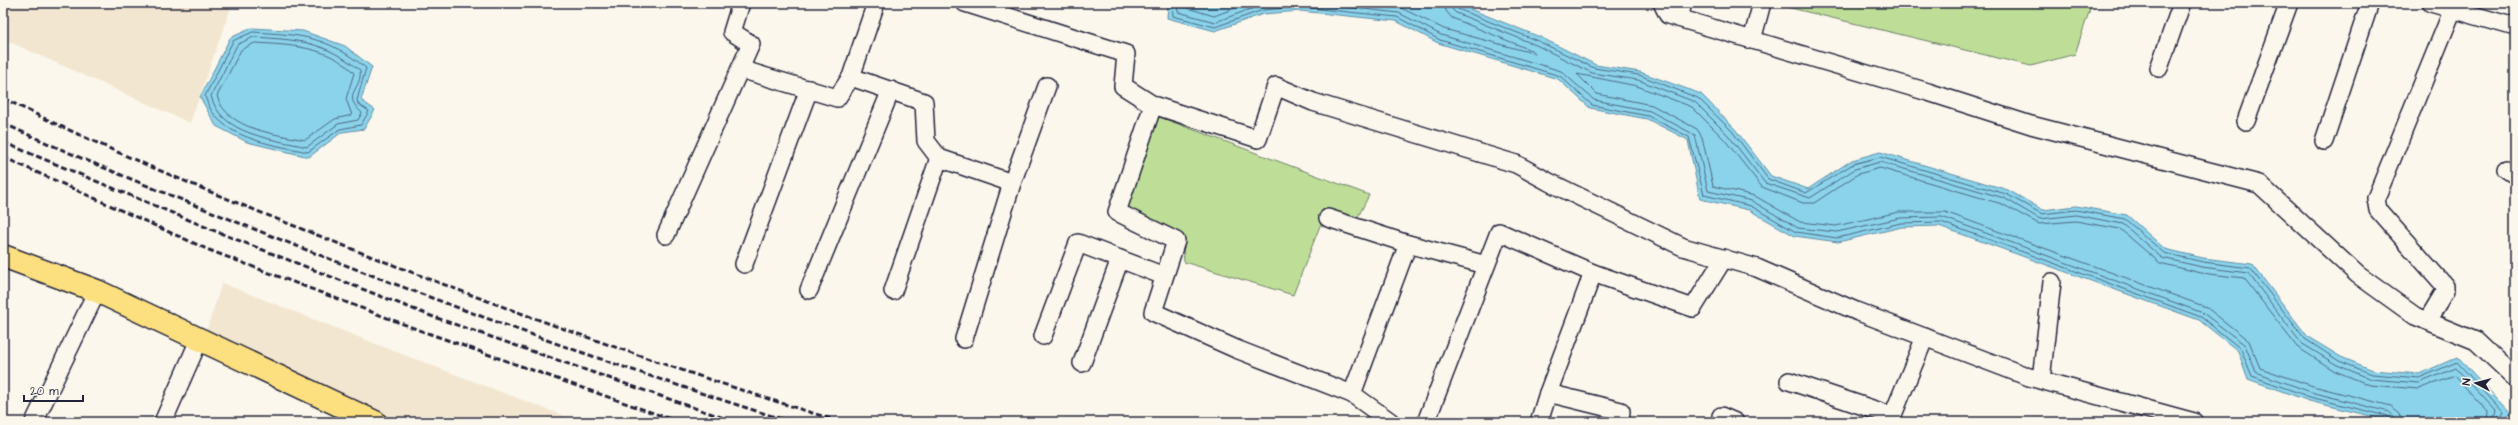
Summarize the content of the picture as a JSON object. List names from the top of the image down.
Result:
{
  "scale_bar": "20 m",
  "north": "left"
}
